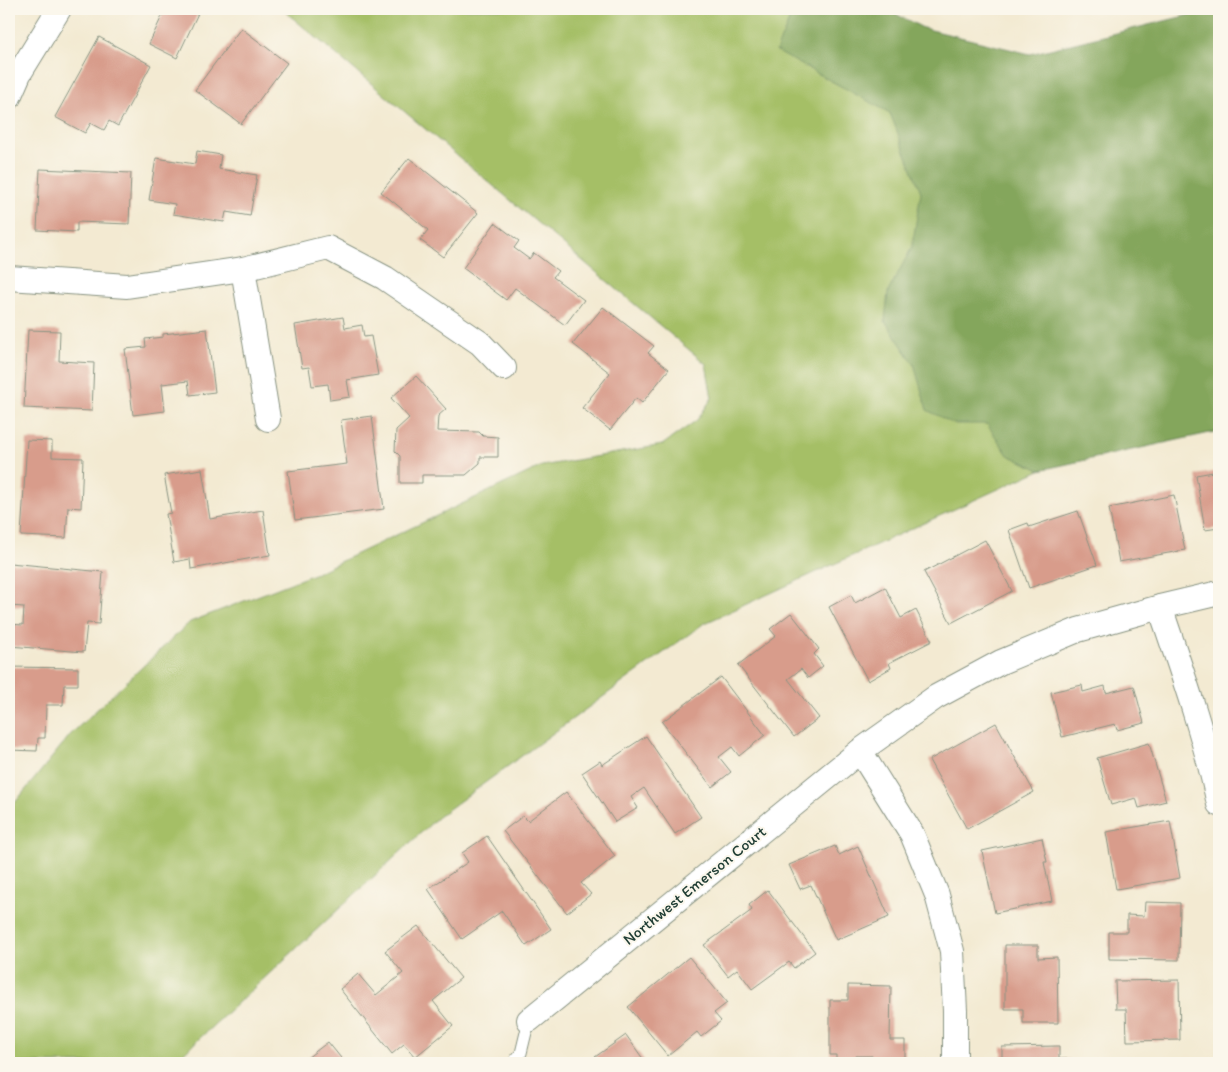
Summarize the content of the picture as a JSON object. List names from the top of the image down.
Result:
{
  "streets": {
    "street": ["Northwest Emerson Court"]
  }
}
